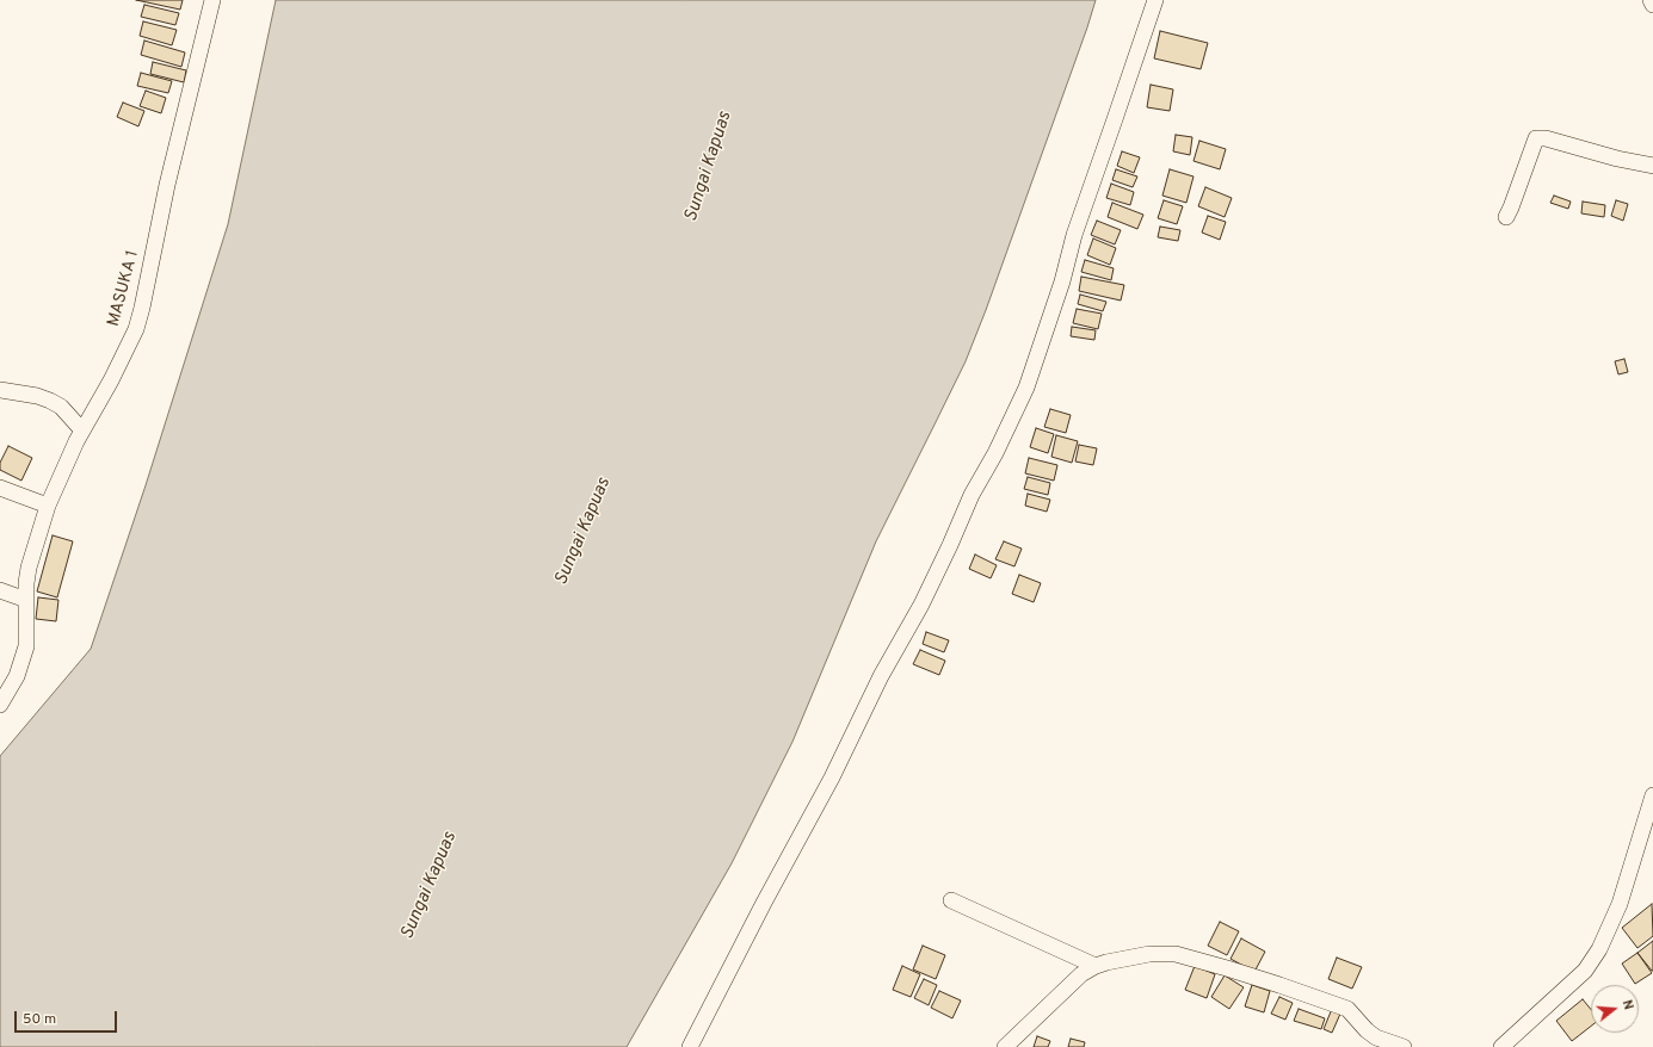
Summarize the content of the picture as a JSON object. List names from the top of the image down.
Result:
{
  "streets": {
    "street": ["MASUKA 1"]
  },
  "water": ["Sungai Kapuas"],
  "scale_bar": "50 m",
  "north": "right"
}
